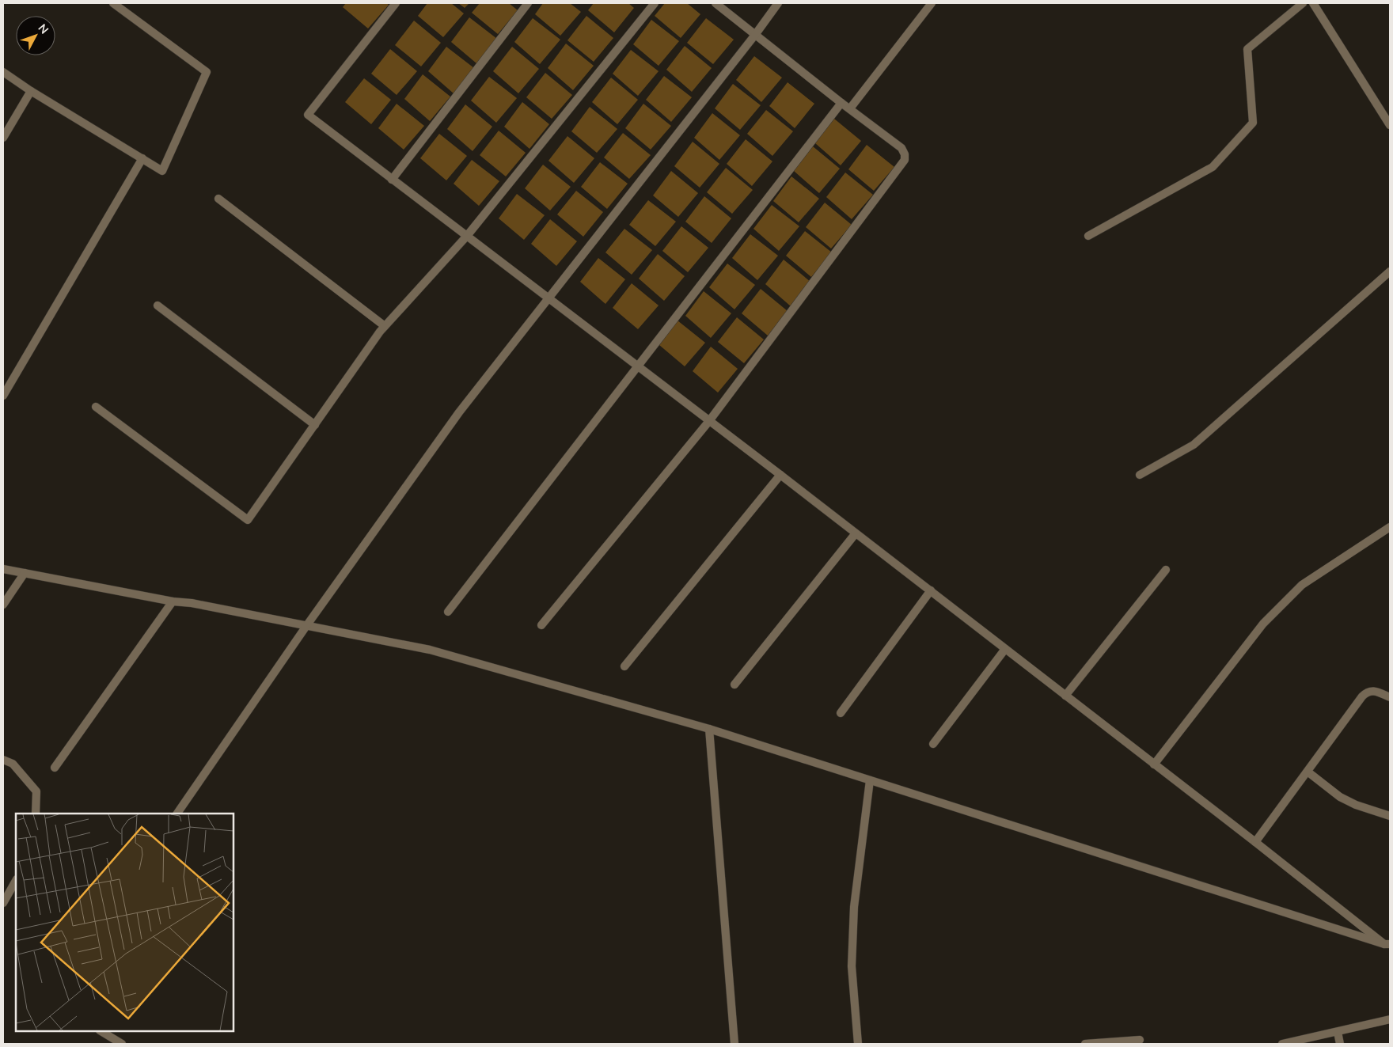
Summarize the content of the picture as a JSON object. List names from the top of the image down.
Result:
{
  "north": "top right"
}
